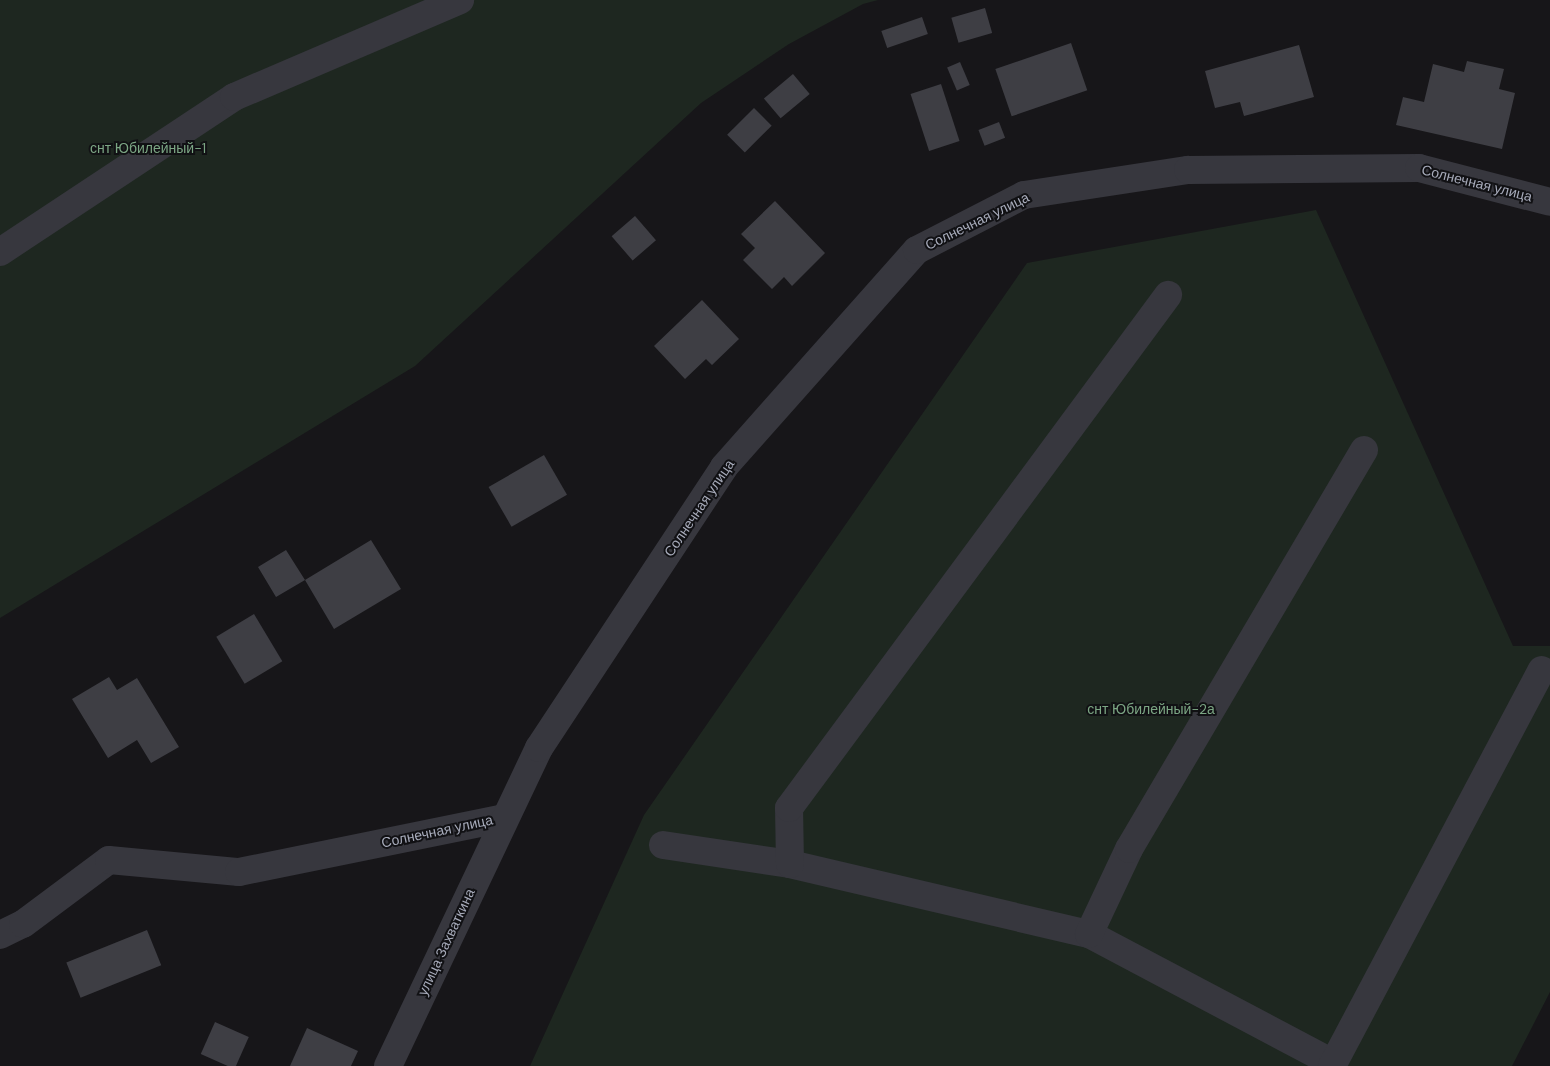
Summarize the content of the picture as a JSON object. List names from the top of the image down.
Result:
{
  "streets": {
    "street": ["Солнечная улица", "улица Захваткина"]
  },
  "crossings": [
    ["Солнечная улица", "улица Захваткина"]
  ],
  "parks": ["снт Юбилейный-1", "снт Юбилейный-2а"]
}
